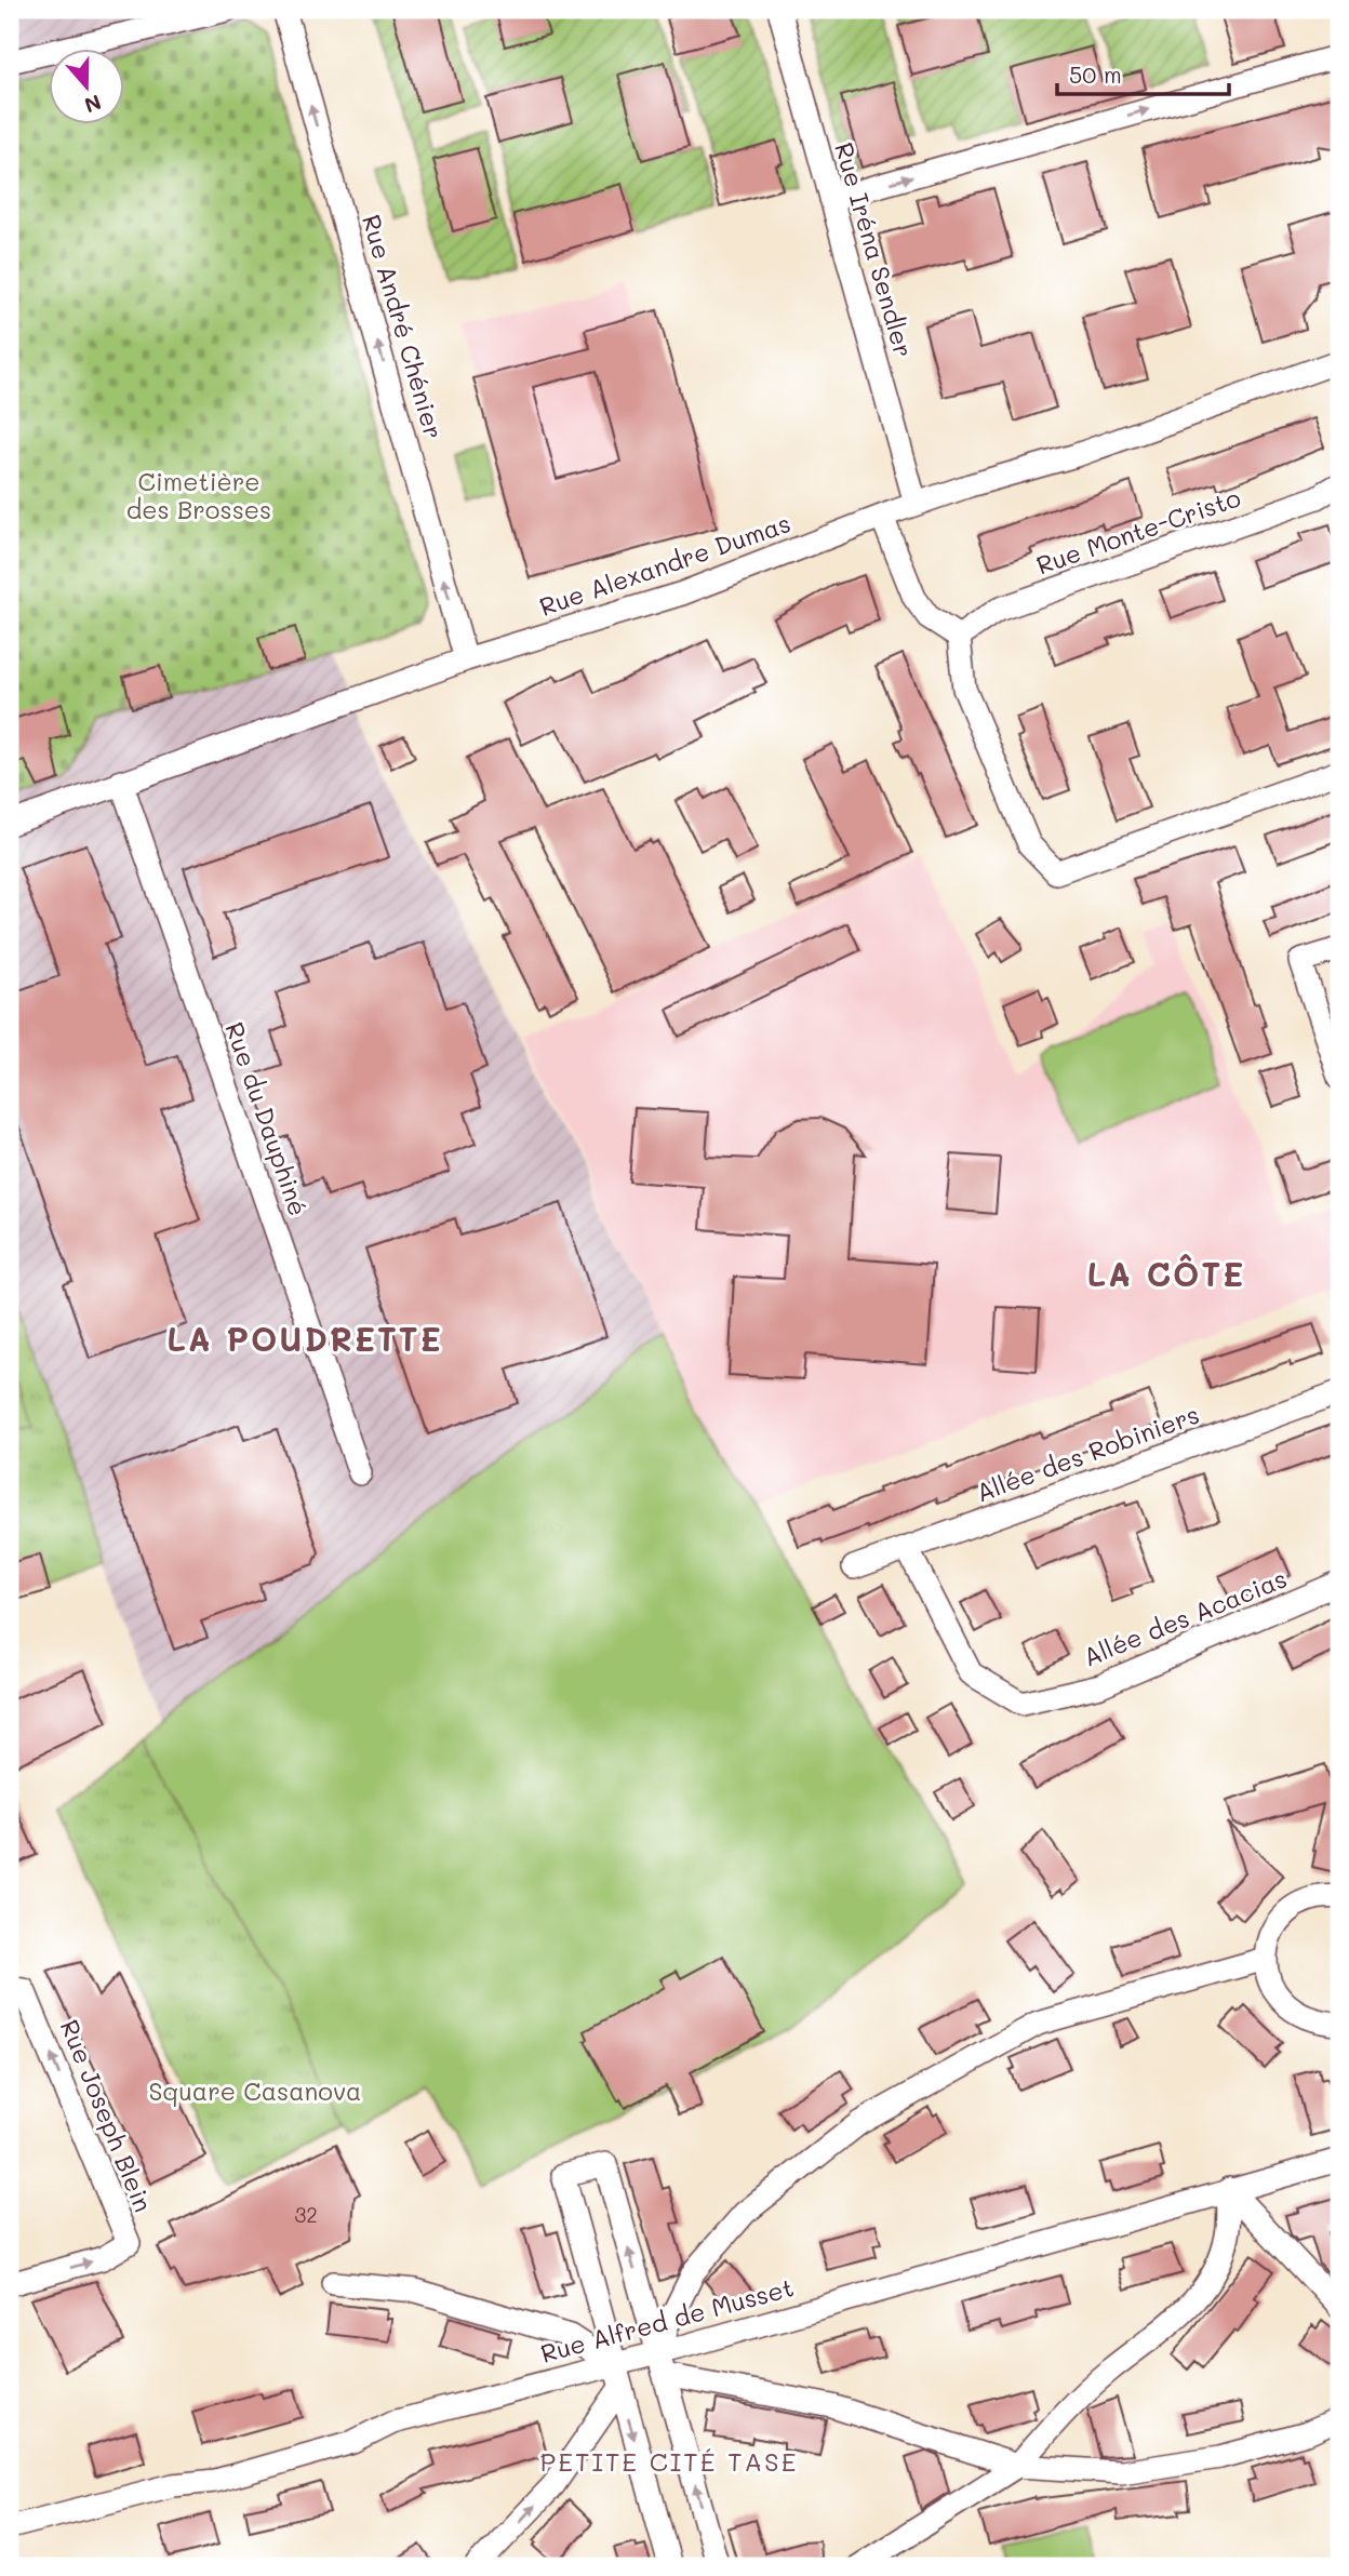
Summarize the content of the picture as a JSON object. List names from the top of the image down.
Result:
{
  "streets": {
    "street": [
      "Rue Iréna Sendler",
      "Rue André Chénier",
      "Rue Monte-Cristo",
      "Rue Alexandre Dumas",
      "Rue du Dauphiné",
      "Allée des Robiniers",
      "Allée des Acacias",
      "Rue Joseph Blein",
      "Rue Alfred de Musset"
    ]
  },
  "crossings": [
    ["Rue Iréna Sendler", "Rue Alexandre Dumas"],
    ["Rue André Chénier", "Rue Alexandre Dumas"],
    ["Rue Alexandre Dumas", "Rue du Dauphiné"],
    ["Allée des Robiniers", "Allée des Acacias"]
  ],
  "one_way": ["Rue André Chénier"],
  "districts": ["LA CÔTE", "LA POUDRETTE", "PETITE CITÉ TASE"],
  "parks": ["Cimetière des Brosses", "Square Casanova"],
  "house_numbers": ["32"],
  "scale_bar": "50 m",
  "north": "bottom"
}
